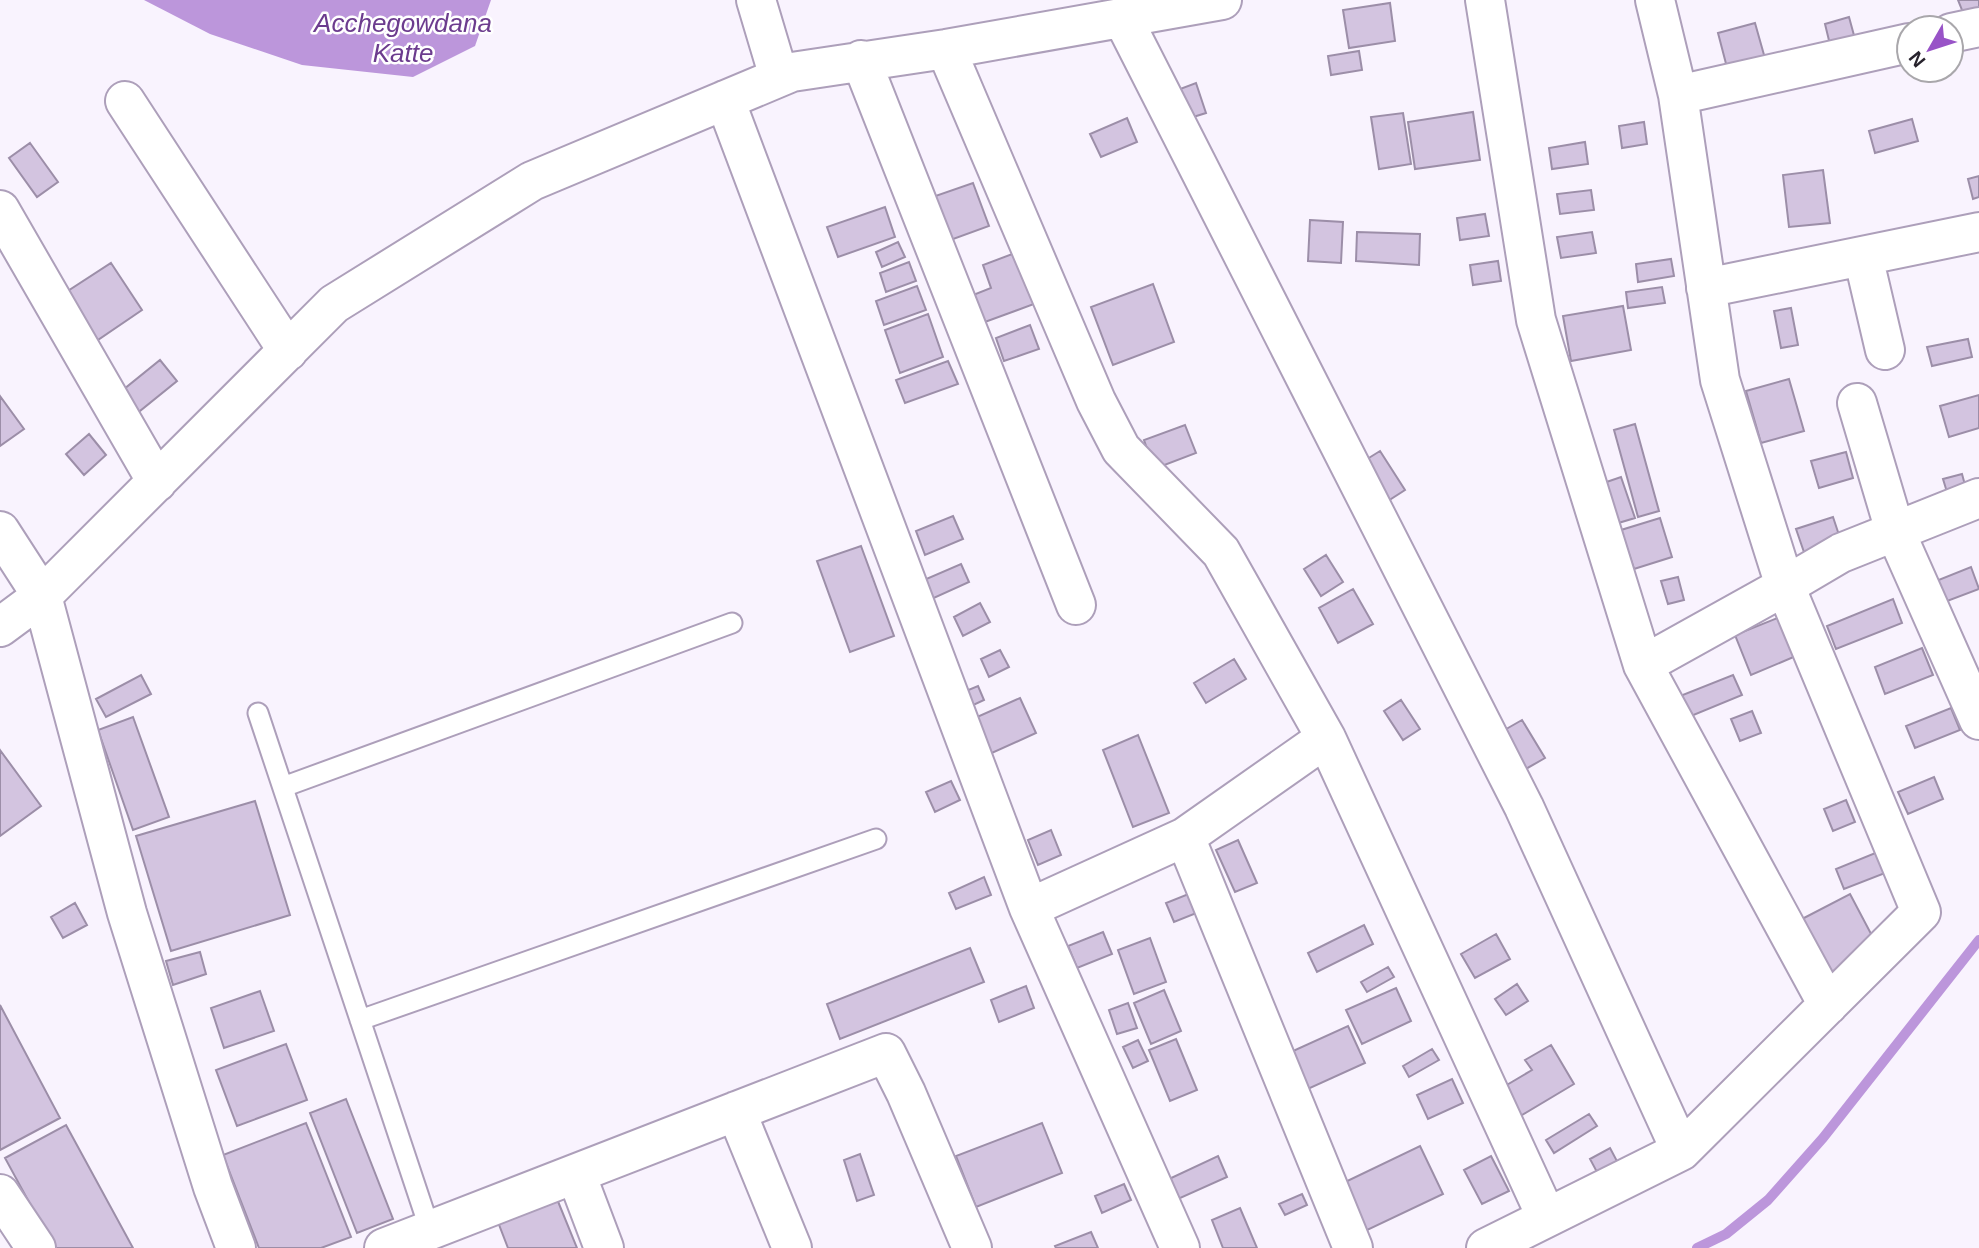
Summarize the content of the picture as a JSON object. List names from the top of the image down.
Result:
{
  "water": ["Acchegowdana Katte"],
  "north": "bottom left"
}
